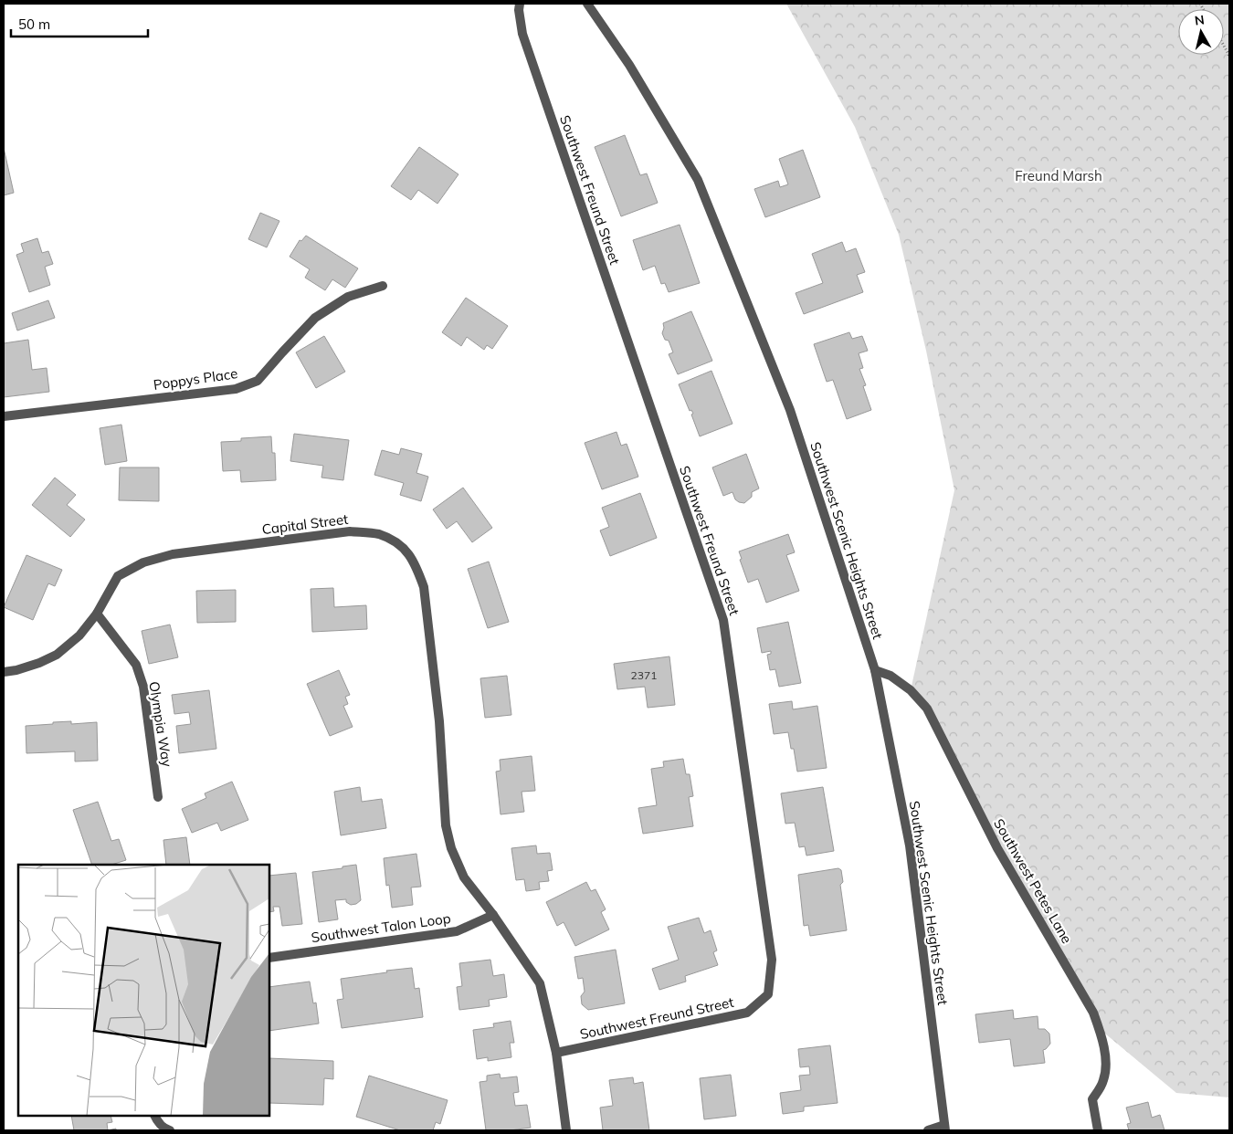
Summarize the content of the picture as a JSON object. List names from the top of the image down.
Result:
{
  "streets": {
    "street": [
      "Southwest Freund Street",
      "Poppys Place",
      "Capital Street",
      "Southwest Scenic Heights Street",
      "Olympia Way",
      "Southwest Petes Lane",
      "Southwest Talon Loop"
    ]
  },
  "crossings": [
    ["Southwest Freund Street", "Capital Street"],
    ["Capital Street", "Olympia Way"],
    ["Capital Street", "Southwest Talon Loop"],
    ["Southwest Scenic Heights Street", "Southwest Petes Lane"]
  ],
  "parks": ["Freund Marsh"],
  "house_numbers": ["2371"],
  "scale_bar": "50 m",
  "north": "top"
}
